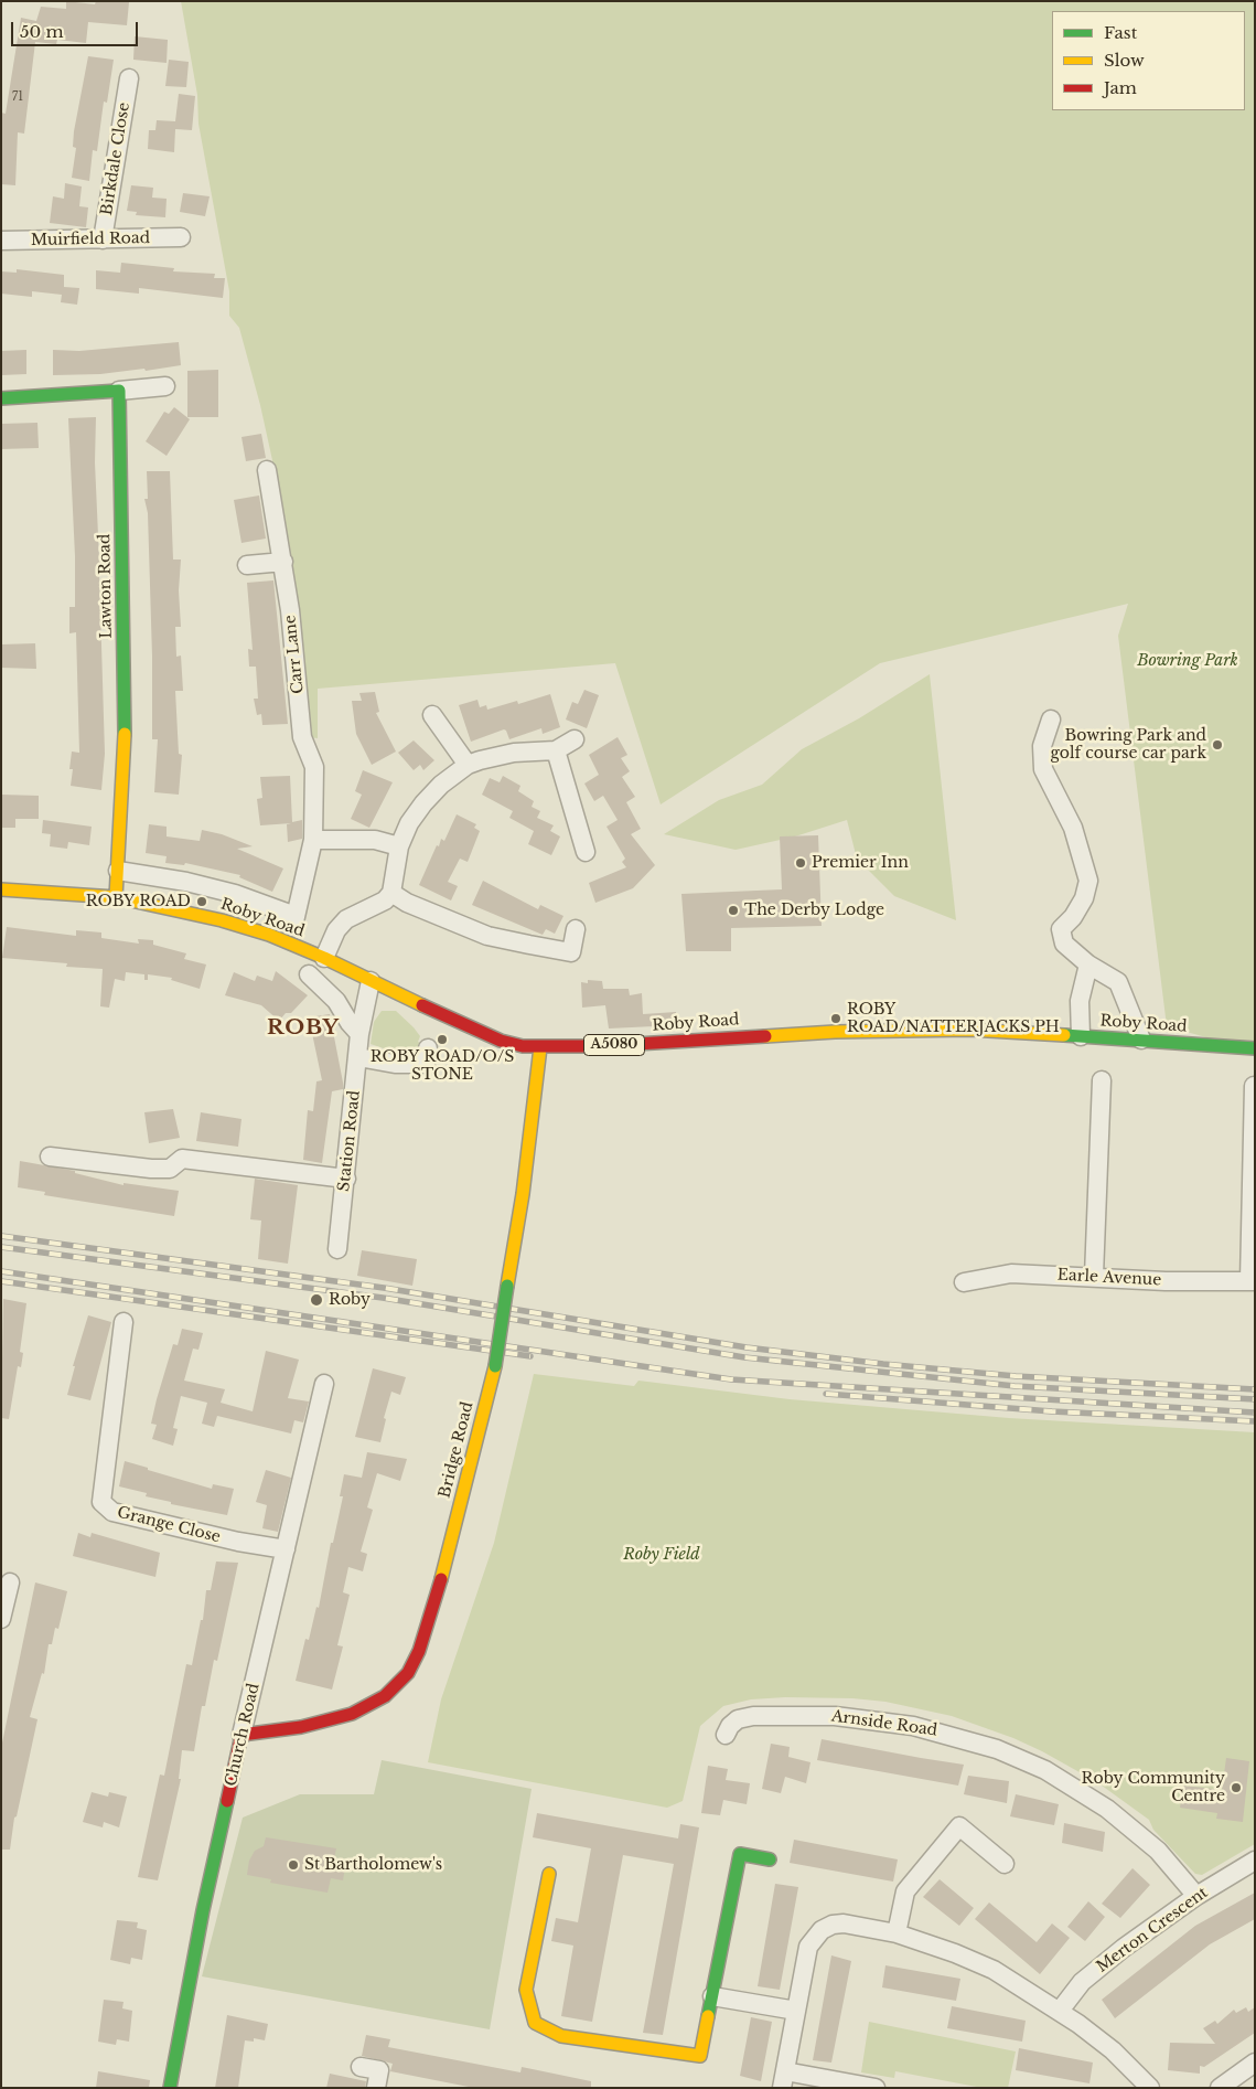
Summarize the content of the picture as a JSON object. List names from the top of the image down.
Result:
{
  "streets": {
    "street": [
      "Birkdale Close",
      "Muirfield Road",
      "Lawton Road",
      "Carr Lane",
      "Roby Road",
      "A5080",
      "Station Road",
      "Earle Avenue",
      "Bridge Road",
      "Grange Close",
      "Arnside Road",
      "Church Road",
      "Merton Crescent"
    ]
  },
  "crossings": [
    ["Birkdale Close", "Muirfield Road"],
    ["Lawton Road", "Carr Lane"],
    ["Lawton Road", "Roby Road"],
    ["Roby Road", "Station Road"],
    ["Roby Road", "Bridge Road"],
    ["Bridge Road", "Church Road"],
    ["Grange Close", "Church Road"],
    ["Arnside Road", "Merton Crescent"]
  ],
  "districts": ["ROBY"],
  "parks": ["Bowring Park", "Roby Field"],
  "places": [
    "Bowring Park and golf course car park",
    "Premier Inn",
    "ROBY ROAD",
    "The Derby Lodge",
    "ROBY ROAD/NATTERJACKS PH",
    "ROBY ROAD/O/S STONE",
    "Roby",
    "Roby Community Centre",
    "St Bartholomew's"
  ],
  "house_numbers": ["71"],
  "legend": ["Fast", "Slow", "Jam"],
  "scale_bar": "50 m"
}
